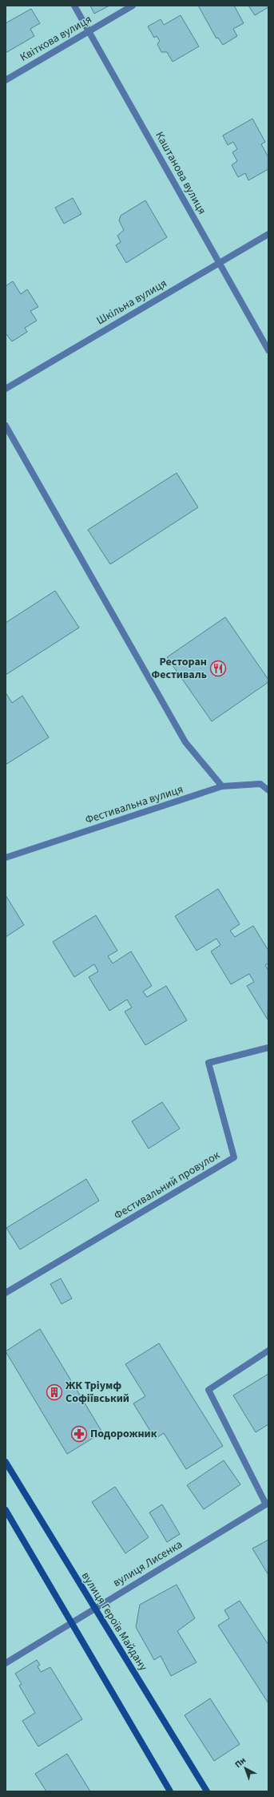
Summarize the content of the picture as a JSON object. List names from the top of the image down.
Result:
{
  "streets": {
    "street": [
      "Квіткова вулиця",
      "Каштанова вулиця",
      "Шкільна вулиця",
      "Фестивальна вулиця",
      "Фестивальний провулок",
      "вулиця Лисенка",
      "вулиця Героїв Майдану"
    ]
  },
  "crossings": [
    ["Квіткова вулиця", "Каштанова вулиця"],
    ["Каштанова вулиця", "Шкільна вулиця"],
    ["вулиця Лисенка", "вулиця Героїв Майдану"]
  ],
  "places": {
    "restaurant": ["Ресторан Фестиваль"],
    "building": ["ЖК Тріумф Софіївський"],
    "pharmacy": ["Подорожник"]
  },
  "north": "top left"
}
